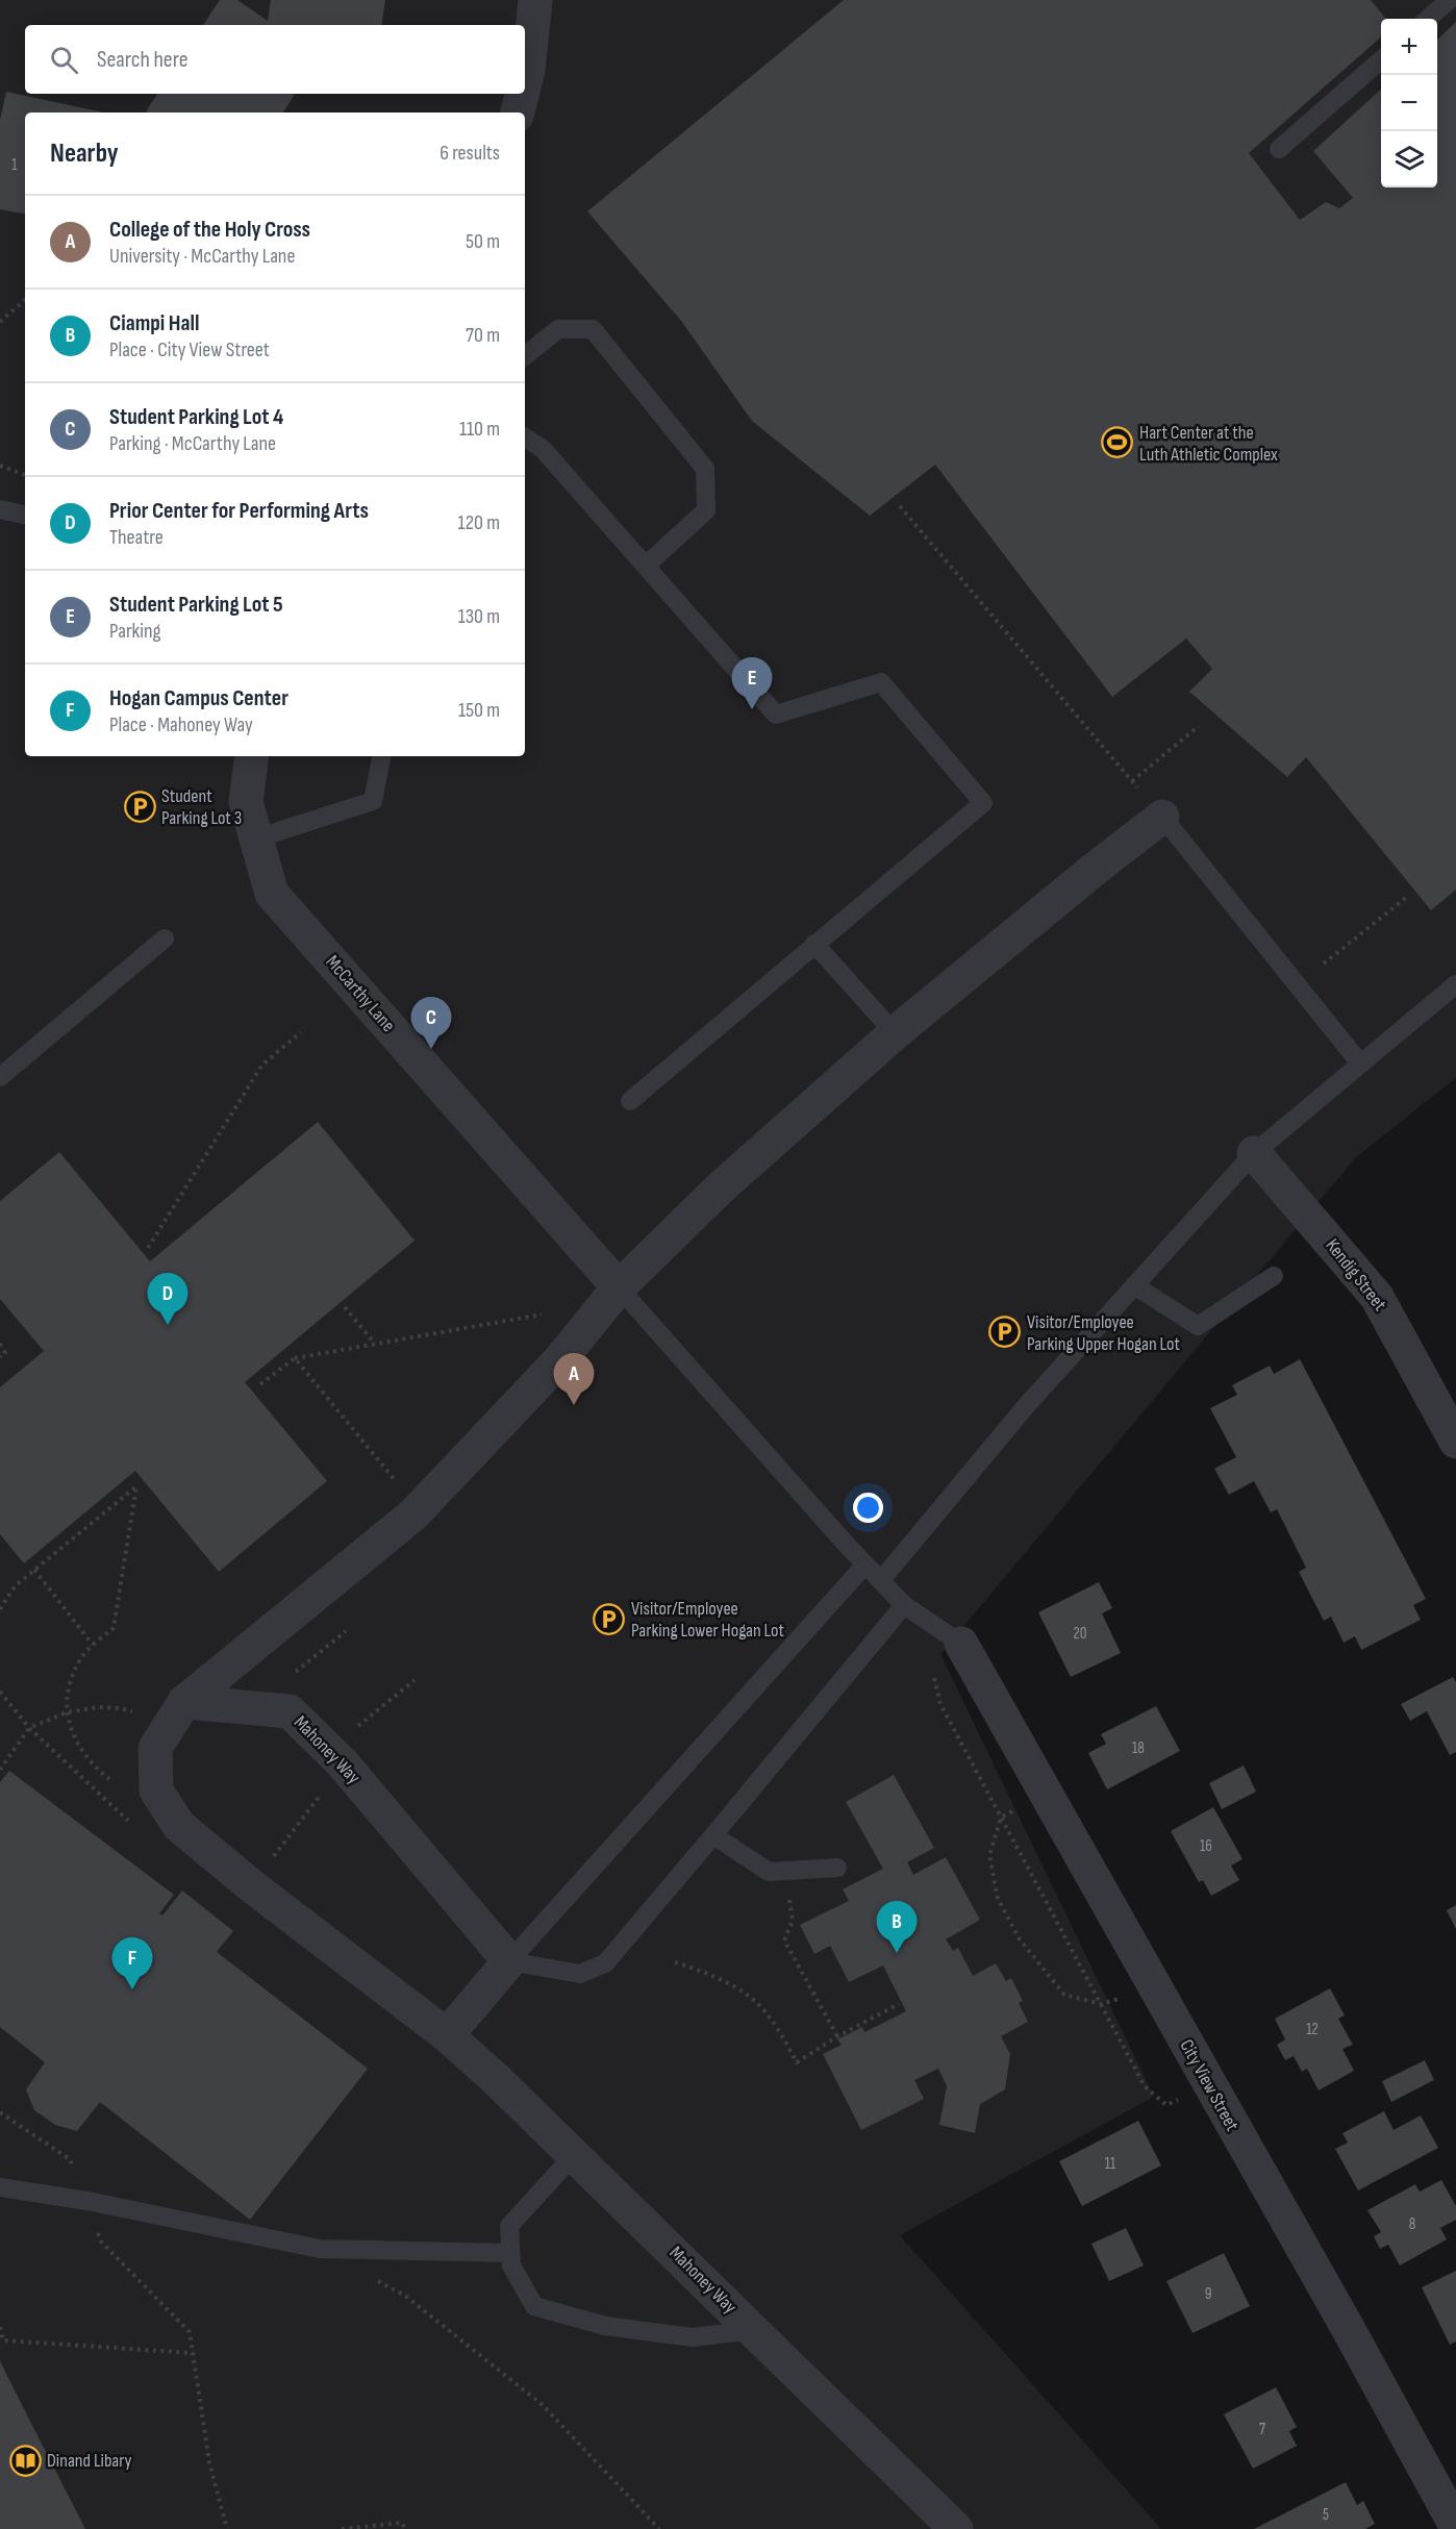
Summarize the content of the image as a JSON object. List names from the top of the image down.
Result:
{
  "streets": {
    "street": [
      "McCarthy Lane",
      "Kendig Street",
      "Mahoney Way",
      "City View Street"
    ]
  },
  "places": {
    "sports": ["Hart Center at the Luth Athletic Complex"],
    "parking": ["Student Parking Lot 3", "Visitor/Employee Parking Upper Hogan Lot", "Visitor/Employee Parking Lower Hogan Lot"],
    "library": ["Dinand Libary"]
  },
  "house_numbers": [
    "1",
    "20",
    "18",
    "16",
    "12",
    "11",
    "8",
    "9",
    "7",
    "5"
  ],
  "page": {
    "map_buttons": ["+", "−"],
    "search": "Search here",
    "heading": ["Nearby", "6 results"],
    "list": [
      {
        "mark": "A",
        "name": "College of the Holy Cross",
        "note": "University · McCarthy Lane",
        "value": "50 m"
      },
      {
        "mark": "B",
        "name": "Ciampi Hall",
        "note": "Place · City View Street",
        "value": "70 m"
      },
      {
        "mark": "C",
        "name": "Student Parking Lot 4",
        "note": "Parking · McCarthy Lane",
        "value": "110 m"
      },
      {
        "mark": "D",
        "name": "Prior Center for Performing Arts",
        "note": "Theatre",
        "value": "120 m"
      },
      {
        "mark": "E",
        "name": "Student Parking Lot 5",
        "note": "Parking",
        "value": "130 m"
      },
      {
        "mark": "F",
        "name": "Hogan Campus Center",
        "note": "Place · Mahoney Way",
        "value": "150 m"
      }
    ],
    "pins": [
      "E",
      "C",
      "D",
      "A",
      "B",
      "F"
    ]
  }
}
